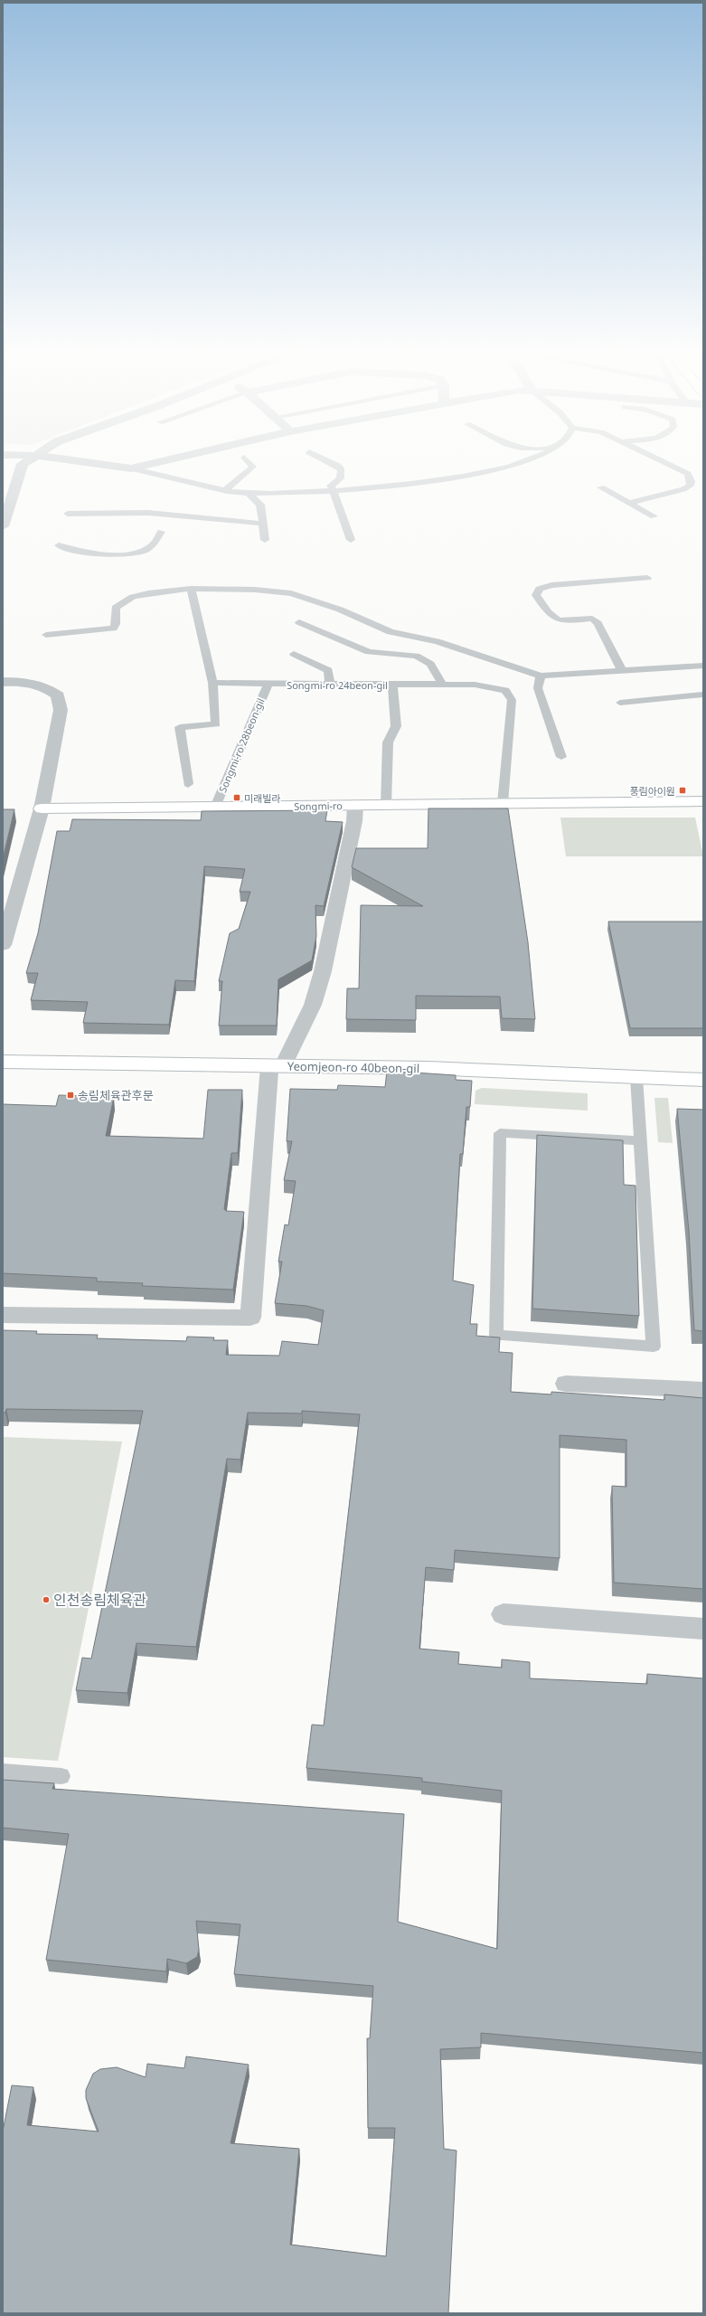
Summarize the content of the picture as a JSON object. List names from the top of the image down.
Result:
{
  "streets": {
    "street": ["Songmi-ro", "Yeomjeon-ro 40beon-gil"],
    "lane": ["Songmi-ro 24beon-gil", "Songmi-ro 28beon-gil"]
  },
  "crossings": [
    ["Songmi-ro 24beon-gil", "Songmi-ro 28beon-gil"],
    ["Songmi-ro 24beon-gil", "Songmi-ro"],
    ["Songmi-ro 28beon-gil", "Songmi-ro"]
  ],
  "places": {
    "transit": ["풍림아이원", "미래빌라", "송림체육관후문"],
    "other": ["인천송림체육관"]
  }
}
